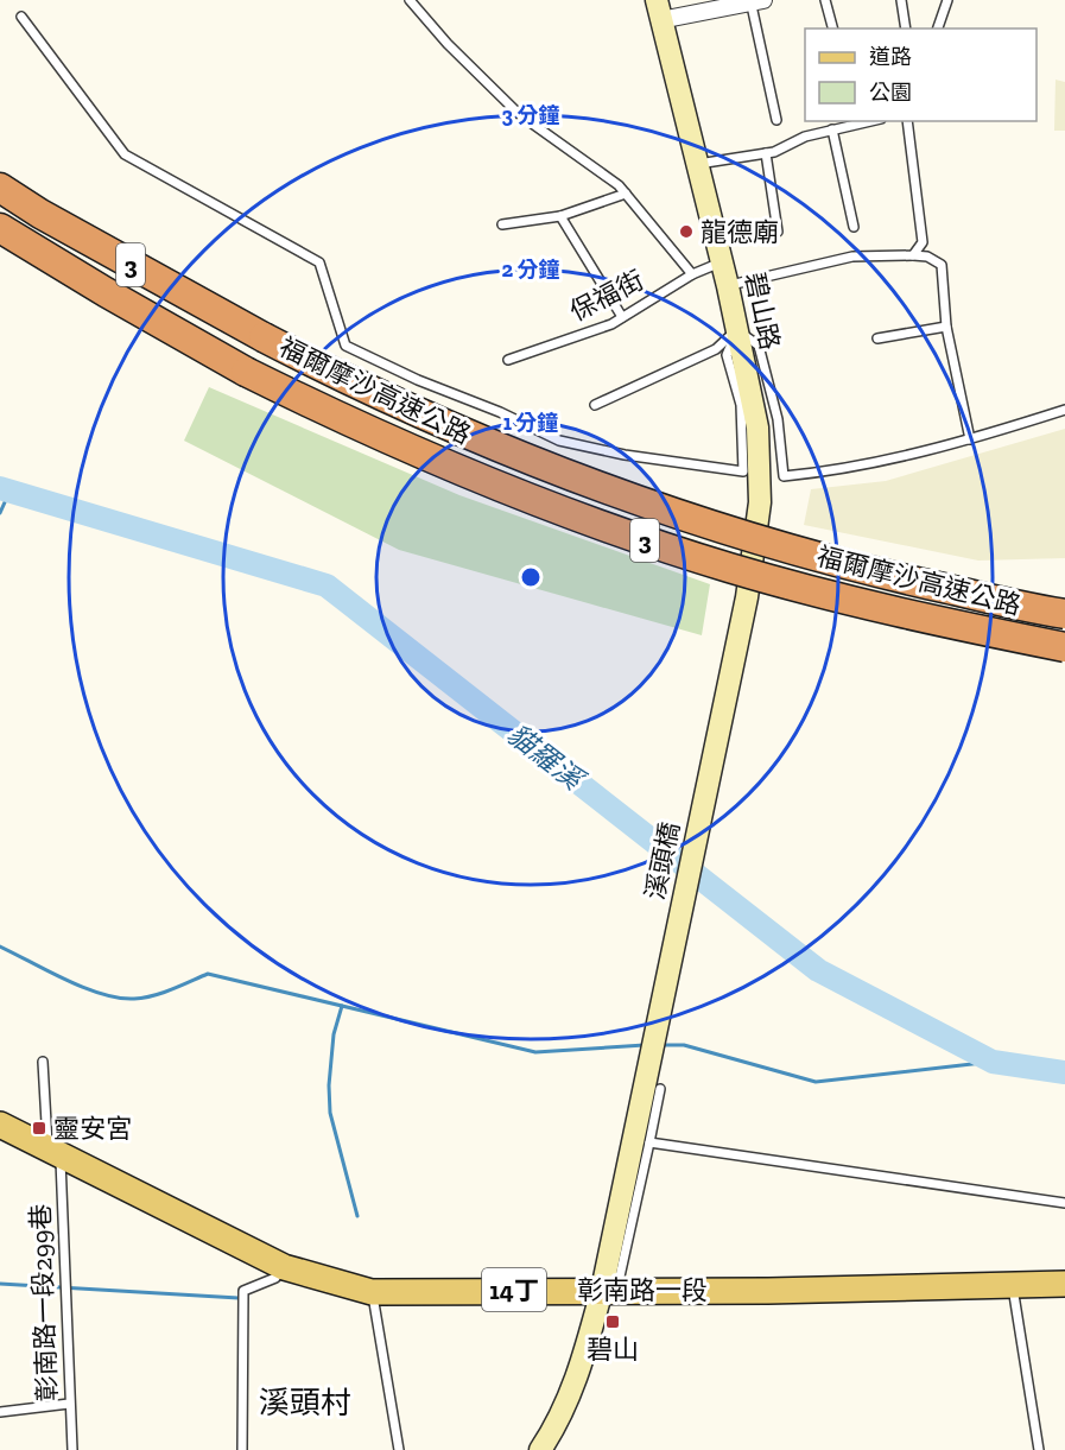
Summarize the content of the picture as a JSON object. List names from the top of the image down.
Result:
{
  "streets": {
    "highway": ["3", "福爾摩沙高速公路"],
    "main road": [
      "碧山路",
      "溪頭橋",
      "14丁",
      "彰南路一段"
    ],
    "lane": ["保福街", "彰南路一段299巷"]
  },
  "crossings": [
    ["保福街", "碧山路"],
    ["碧山路", "溪頭橋"],
    ["溪頭橋", "彰南路一段"],
    ["彰南路一段", "彰南路一段299巷"]
  ],
  "districts": ["溪頭村"],
  "water": ["貓羅溪"],
  "places": {
    "other": ["龍德廟"],
    "transit": ["靈安宮", "碧山"]
  },
  "legend": ["道路", "公園"],
  "rings": ["3 分鐘", "2 分鐘", "1 分鐘"]
}
